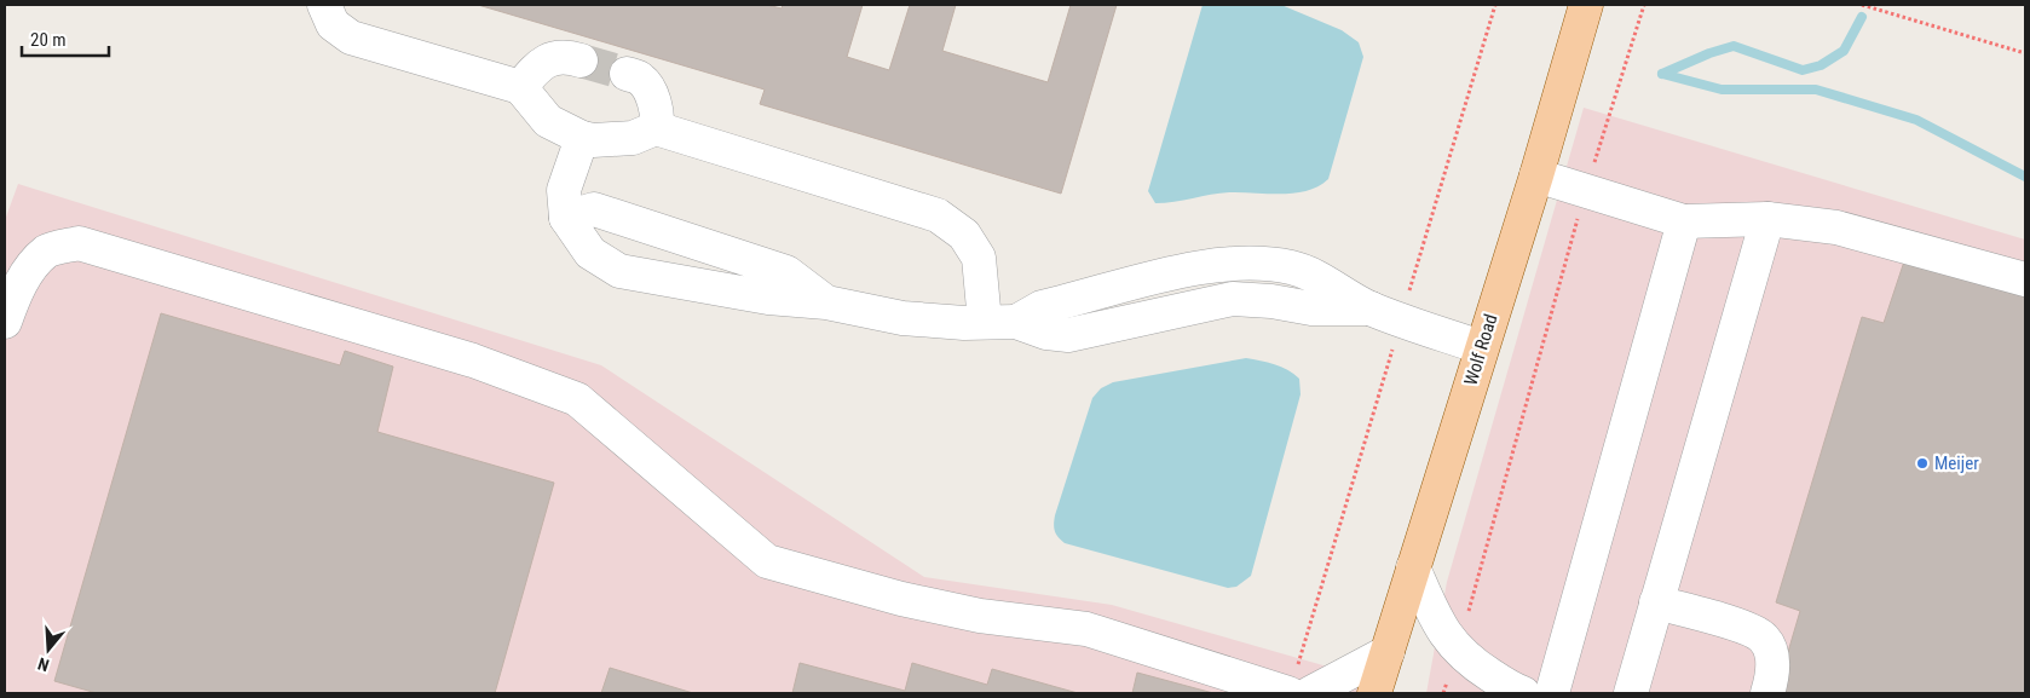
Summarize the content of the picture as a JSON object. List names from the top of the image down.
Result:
{
  "streets": {
    "main road": ["Wolf Road"]
  },
  "places": ["Meijer"],
  "scale_bar": "20 m",
  "north": "bottom"
}
